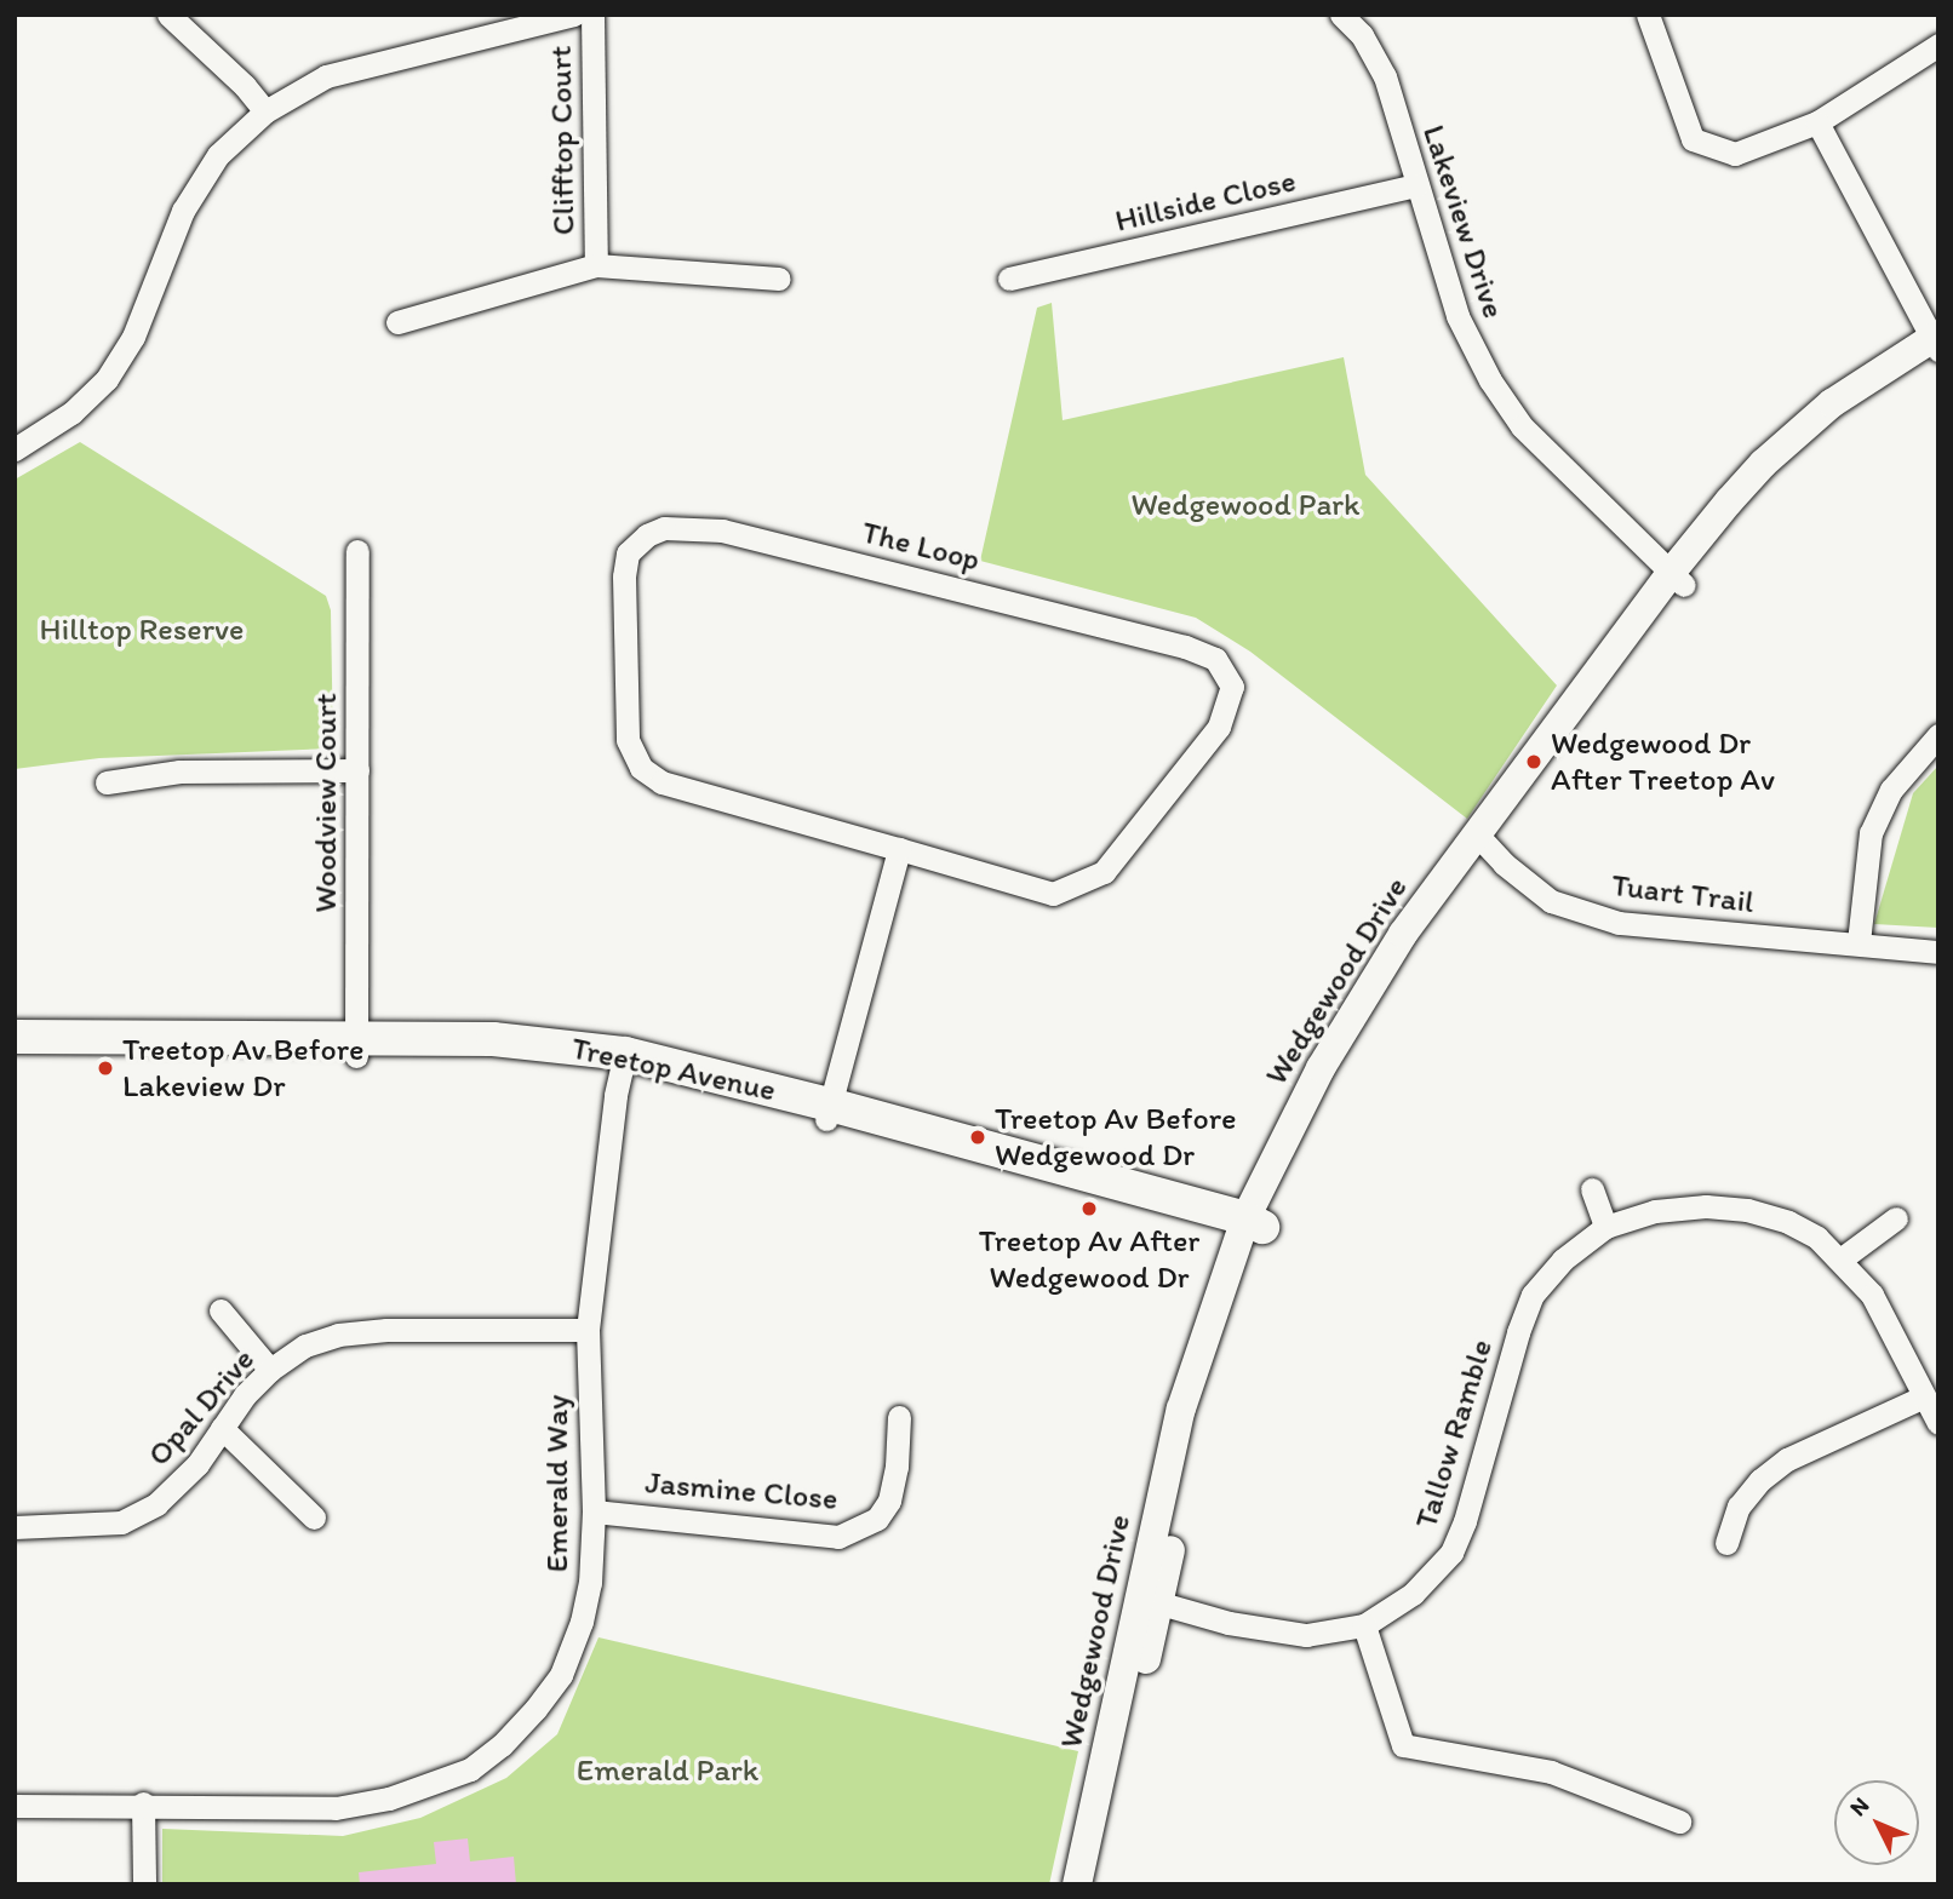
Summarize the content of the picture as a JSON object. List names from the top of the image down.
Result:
{
  "streets": {
    "main road": ["Treetop Avenue"],
    "street": [
      "Clifftop Court",
      "Hillside Close",
      "Lakeview Drive",
      "The Loop",
      "Woodview Court",
      "Tuart Trail",
      "Wedgewood Drive",
      "Opal Drive",
      "Tallow Ramble",
      "Emerald Way",
      "Jasmine Close"
    ]
  },
  "crossings": [
    ["Hillside Close", "Lakeview Drive"],
    ["Lakeview Drive", "Wedgewood Drive"],
    ["Woodview Court", "Treetop Avenue"],
    ["Tuart Trail", "Wedgewood Drive"],
    ["Wedgewood Drive", "Treetop Avenue"],
    ["Wedgewood Drive", "Tallow Ramble"],
    ["Treetop Avenue", "Emerald Way"],
    ["Opal Drive", "Emerald Way"],
    ["Emerald Way", "Jasmine Close"]
  ],
  "parks": ["Wedgewood Park", "Hilltop Reserve", "Emerald Park"],
  "places": [
    "Wedgewood Dr After Treetop Av",
    "Treetop Av Before Lakeview Dr",
    "Treetop Av Before Wedgewood Dr",
    "Treetop Av After Wedgewood Dr"
  ],
  "north": "top left"
}
